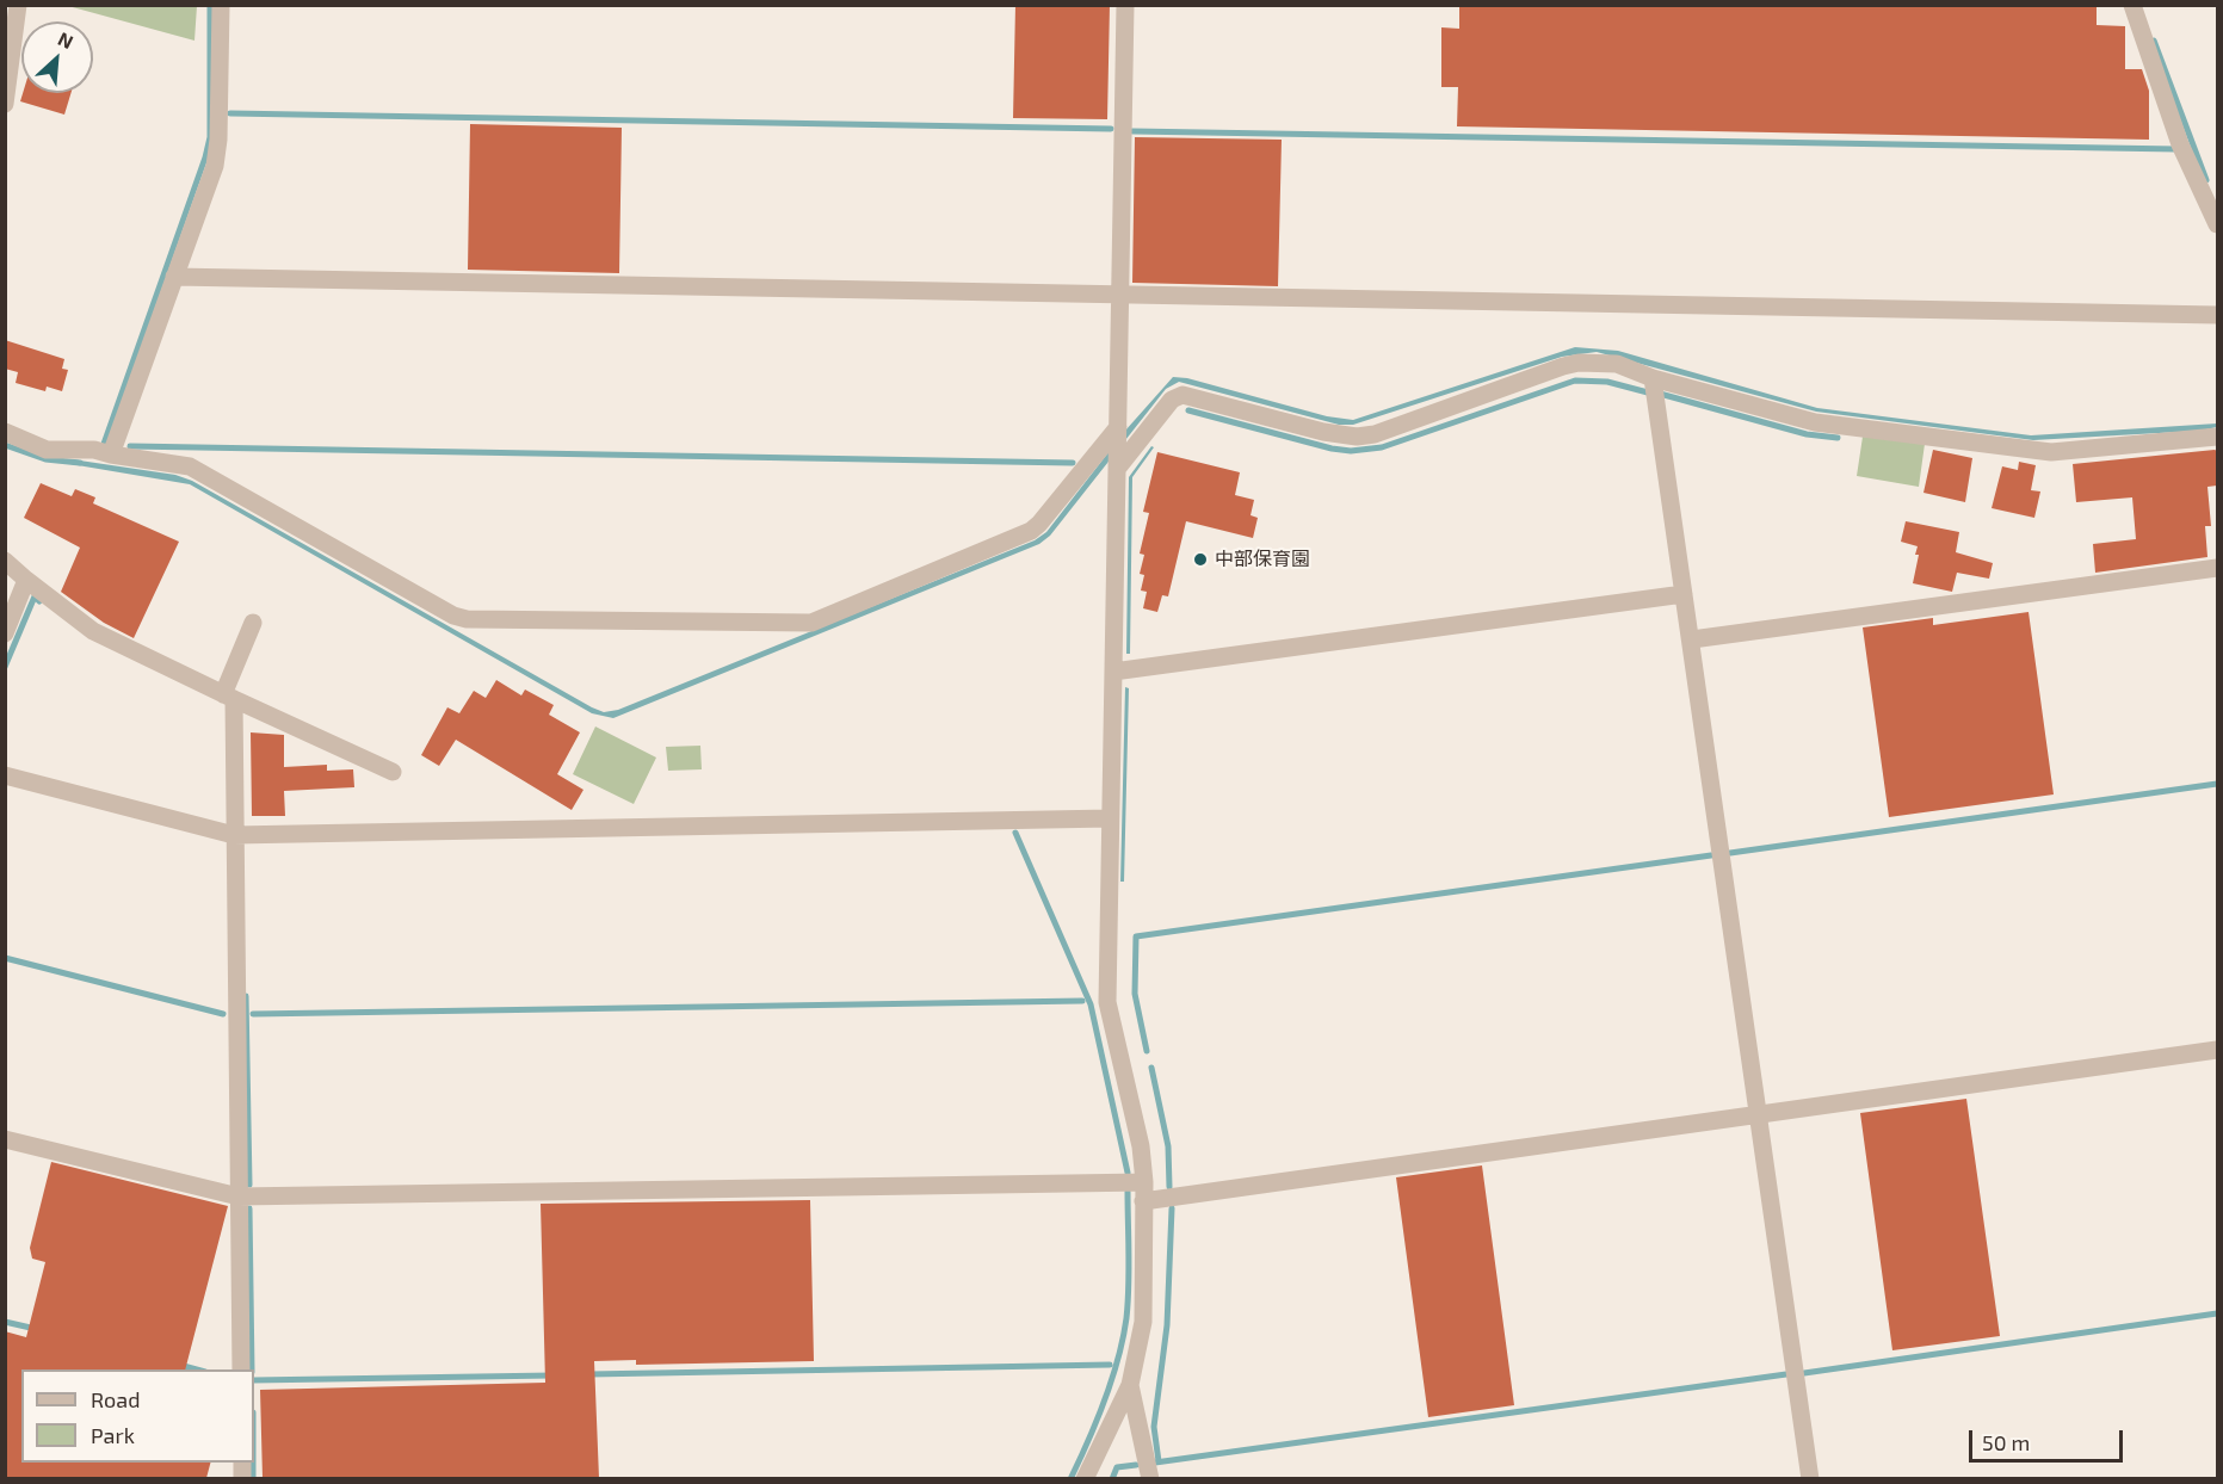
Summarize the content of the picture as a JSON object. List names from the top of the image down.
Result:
{
  "places": ["中部保育園"],
  "legend": ["Road", "Park"],
  "scale_bar": "50 m",
  "north": "top right"
}
